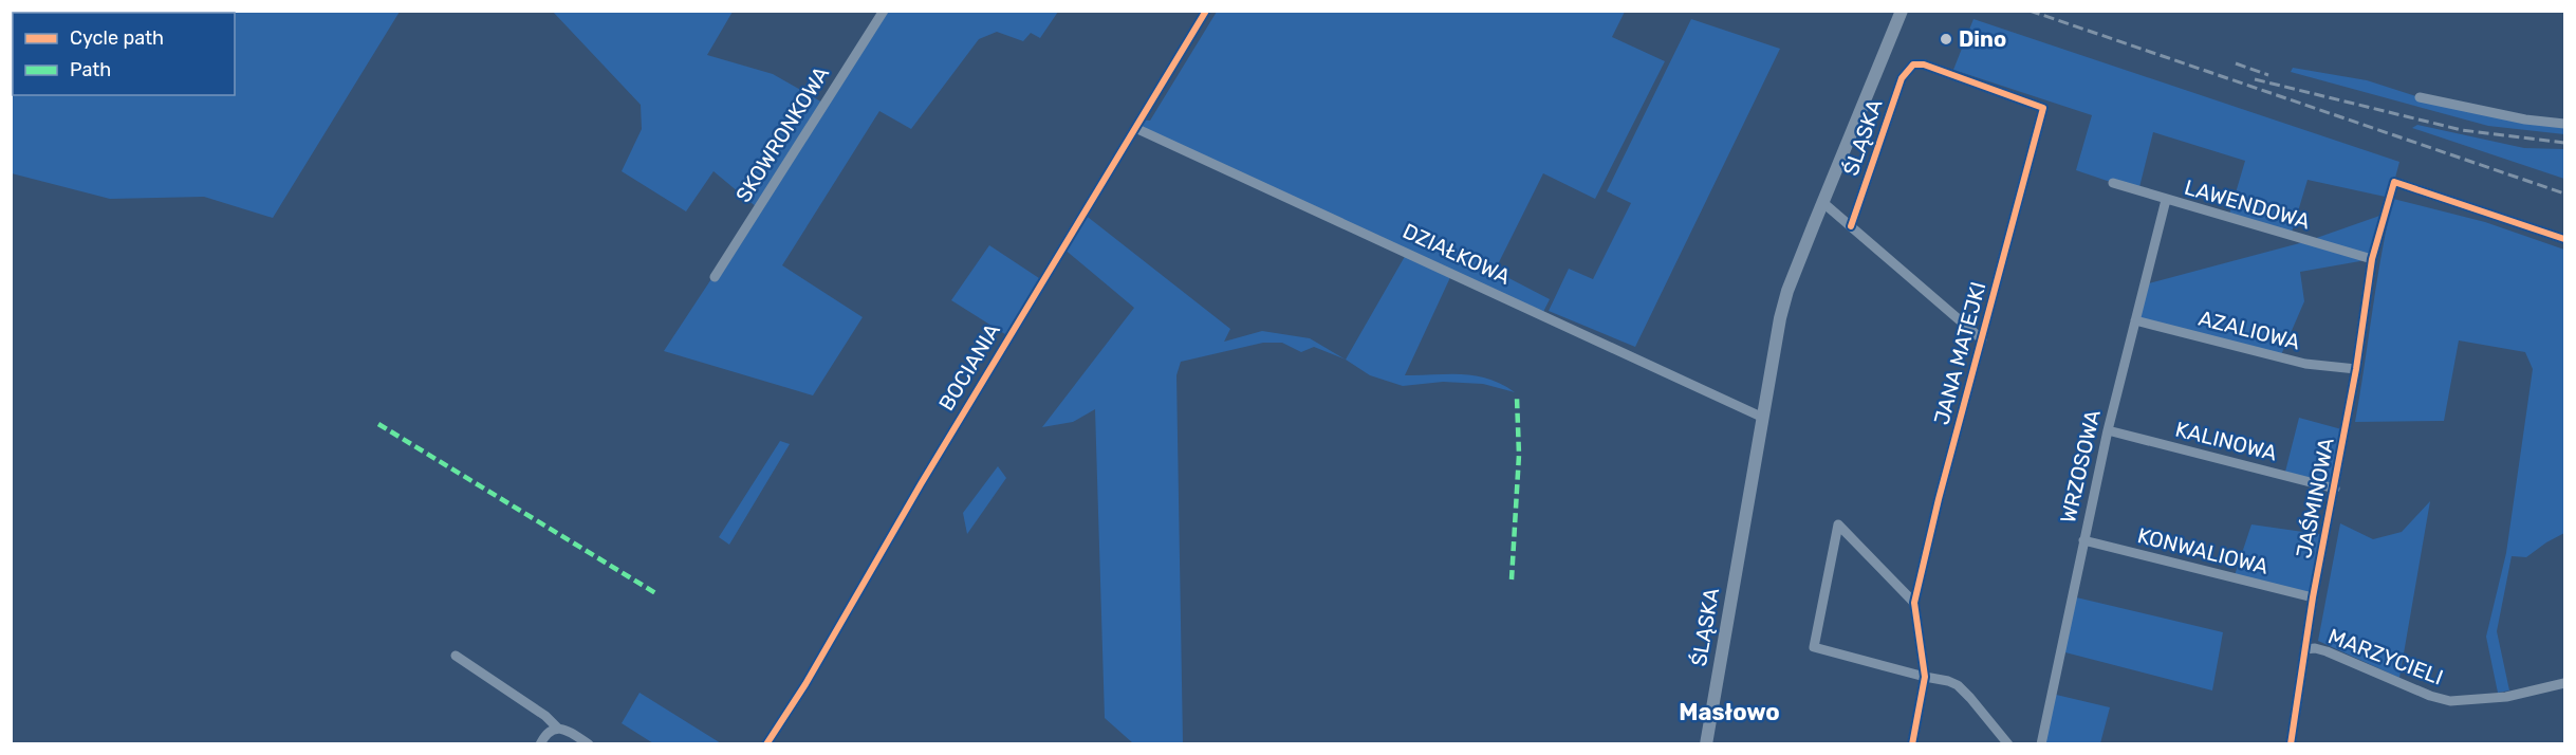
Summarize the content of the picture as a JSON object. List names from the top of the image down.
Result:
{
  "streets": {
    "street": [
      "SKOWRONKOWA",
      "ŚLĄSKA",
      "LAWENDOWA",
      "DZIAŁKOWA",
      "AZALIOWA",
      "JANA MATEJKI",
      "BOCIANIA",
      "KALINOWA",
      "WRZOSOWA",
      "JAŚMINOWA",
      "KONWALIOWA",
      "MARZYCIELI"
    ]
  },
  "crossings": [
    ["ŚLĄSKA", "DZIAŁKOWA"],
    ["ŚLĄSKA", "JANA MATEJKI"],
    ["LAWENDOWA", "WRZOSOWA"],
    ["LAWENDOWA", "JAŚMINOWA"],
    ["DZIAŁKOWA", "BOCIANIA"],
    ["AZALIOWA", "WRZOSOWA"],
    ["AZALIOWA", "JAŚMINOWA"],
    ["KALINOWA", "WRZOSOWA"],
    ["KALINOWA", "JAŚMINOWA"],
    ["WRZOSOWA", "KONWALIOWA"],
    ["JAŚMINOWA", "KONWALIOWA"],
    ["JAŚMINOWA", "MARZYCIELI"]
  ],
  "districts": ["Masłowo"],
  "places": ["Dino"],
  "legend": ["Cycle path", "Path"]
}
